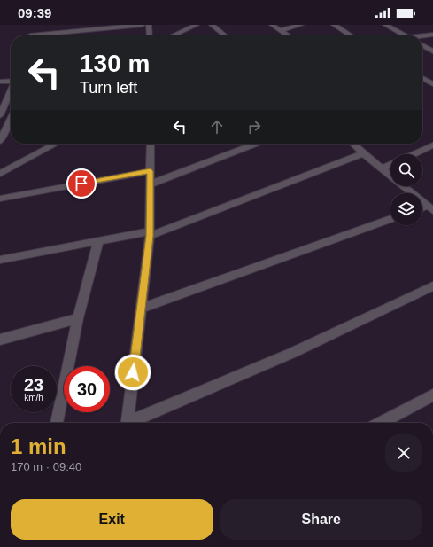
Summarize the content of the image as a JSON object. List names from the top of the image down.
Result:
{
  "page": {
    "status": "09:39",
    "turn": ["130 m", "Turn left"],
    "speed": "23 km/h",
    "limit": "30",
    "heading": ["1 min", "170 m · 09:40"],
    "buttons": ["Exit", "Share"]
  }
}
